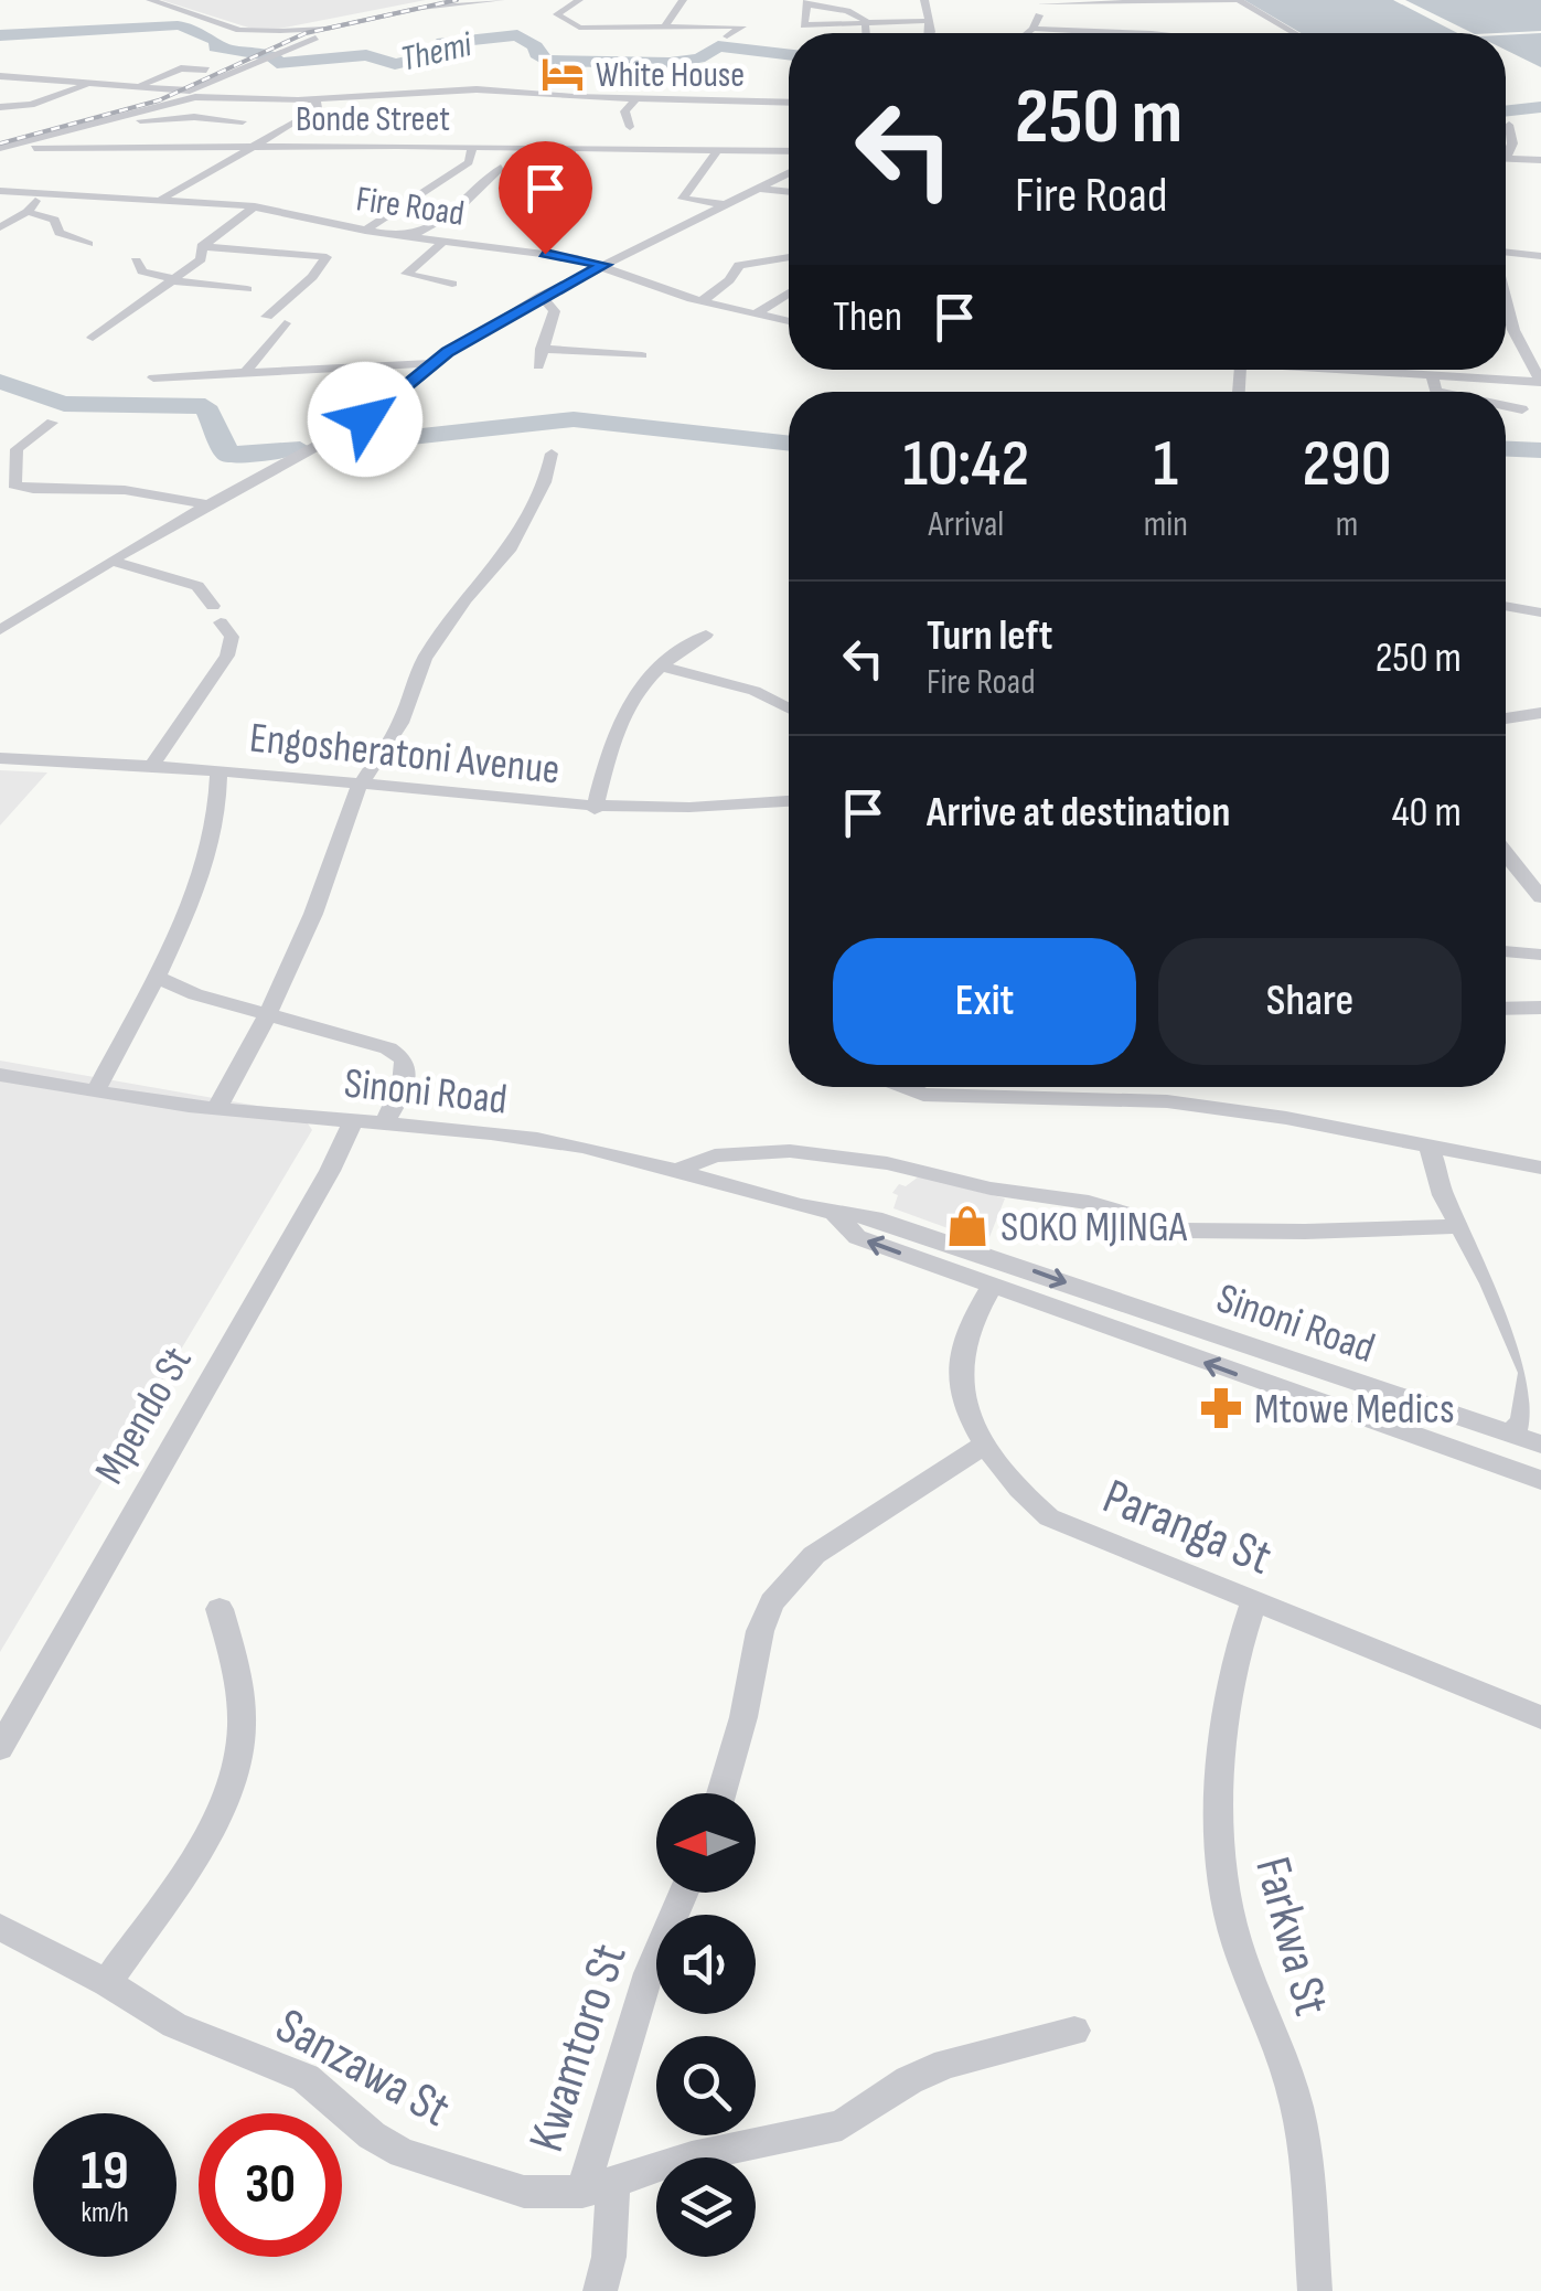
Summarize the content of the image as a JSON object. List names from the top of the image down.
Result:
{
  "streets": {
    "street": [
      "Bonde Street",
      "Fire Road",
      "Engosheratoni Avenue",
      "Sinoni Road",
      "Mpendo St",
      "Paranga St",
      "Farkwa St",
      "Kwamtoro St",
      "Sanzawa St"
    ]
  },
  "crossings": [
    ["Sinoni Road", "Mpendo St"],
    ["Sinoni Road", "Paranga St"],
    ["Paranga St", "Farkwa St"],
    ["Kwamtoro St", "Sanzawa St"]
  ],
  "water": ["Themi"],
  "places": {
    "hotel": ["White House"],
    "shop": ["SOKO MJINGA"],
    "pharmacy": ["Mtowe Medics"]
  },
  "north": "left",
  "page": {
    "turn": ["250 m", "Fire Road"],
    "then": "Then",
    "eta": [
      "10:42",
      "Arrival",
      "1",
      "min",
      "290",
      "m"
    ],
    "list": [
      {
        "name": "Turn left",
        "note": "Fire Road",
        "value": "250 m"
      },
      {
        "name": "Arrive at destination",
        "value": "40 m"
      }
    ],
    "buttons": ["Exit", "Share"],
    "speed": "19 km/h",
    "limit": "30"
  }
}
